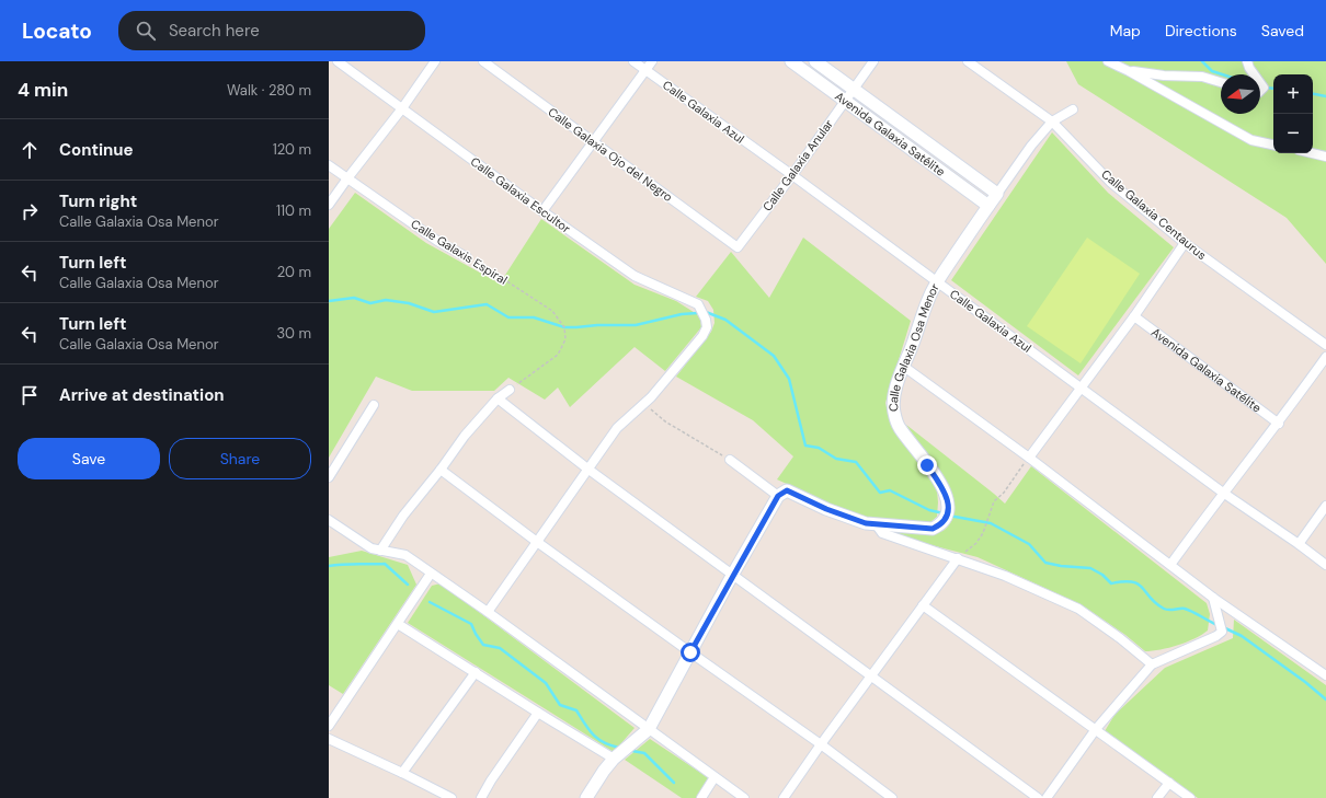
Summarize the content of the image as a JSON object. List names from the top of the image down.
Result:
{
  "streets": {
    "street": [
      "Calle Galaxia Azul",
      "Avenida Galaxia Satélite",
      "Calle Galaxia Ojo del Negro",
      "Calle Galaxia Anular",
      "Calle Galaxia Escultor",
      "Calle Galaxia Centaurus",
      "Calle Galaxis Espiral",
      "Calle Galaxia Osa Menor"
    ]
  },
  "crossings": [
    ["Calle Galaxia Azul", "Calle Galaxia Anular"],
    ["Calle Galaxia Azul", "Calle Galaxia Osa Menor"],
    ["Avenida Galaxia Satélite", "Calle Galaxia Anular"],
    ["Avenida Galaxia Satélite", "Calle Galaxia Osa Menor"],
    ["Calle Galaxia Ojo del Negro", "Calle Galaxia Anular"],
    ["Calle Galaxia Centaurus", "Calle Galaxia Osa Menor"]
  ],
  "north": "left",
  "page": {
    "header": "Locato",
    "search": "Search here",
    "nav": ["Map", "Directions", "Saved"],
    "heading": ["4 min", "Walk · 280 m"],
    "map_buttons": ["+", "−"],
    "list": [
      ["Continue", "120 m"],
      ["Turn right", "Calle Galaxia Osa Menor", "110 m"],
      ["Turn left", "Calle Galaxia Osa Menor", "20 m"],
      ["Turn left", "Calle Galaxia Osa Menor", "30 m"],
      "Arrive at destination"
    ],
    "buttons": ["Save", "Share"]
  }
}
